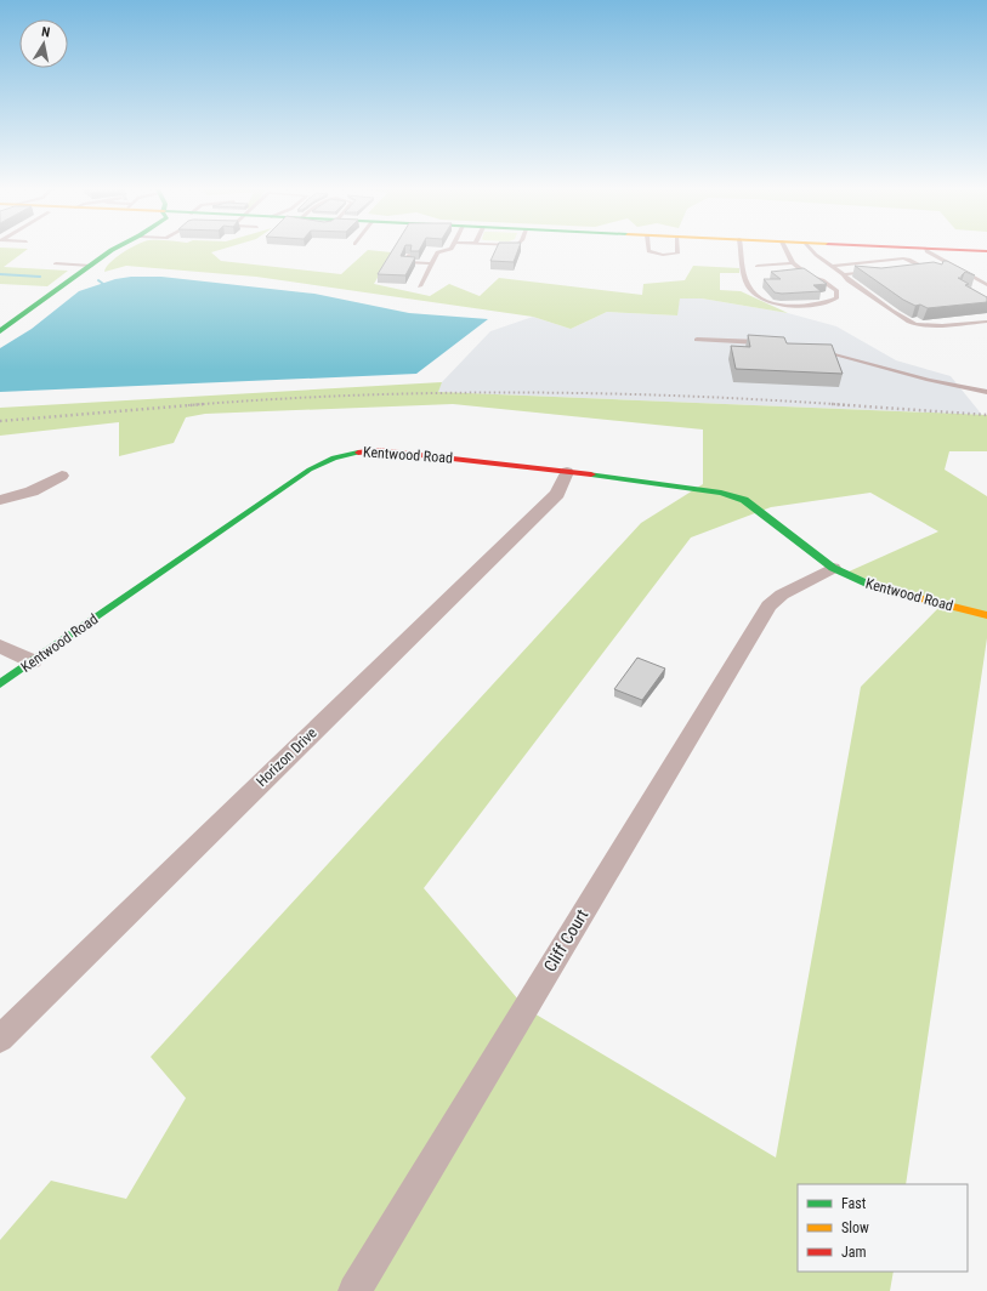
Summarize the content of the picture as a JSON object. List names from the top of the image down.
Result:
{
  "streets": {
    "main road": ["Kentwood Road"],
    "street": ["Horizon Drive", "Cliff Court"]
  },
  "crossings": [
    ["Kentwood Road", "Horizon Drive"],
    ["Kentwood Road", "Cliff Court"]
  ],
  "legend": ["Fast", "Slow", "Jam"],
  "north": "top"
}
